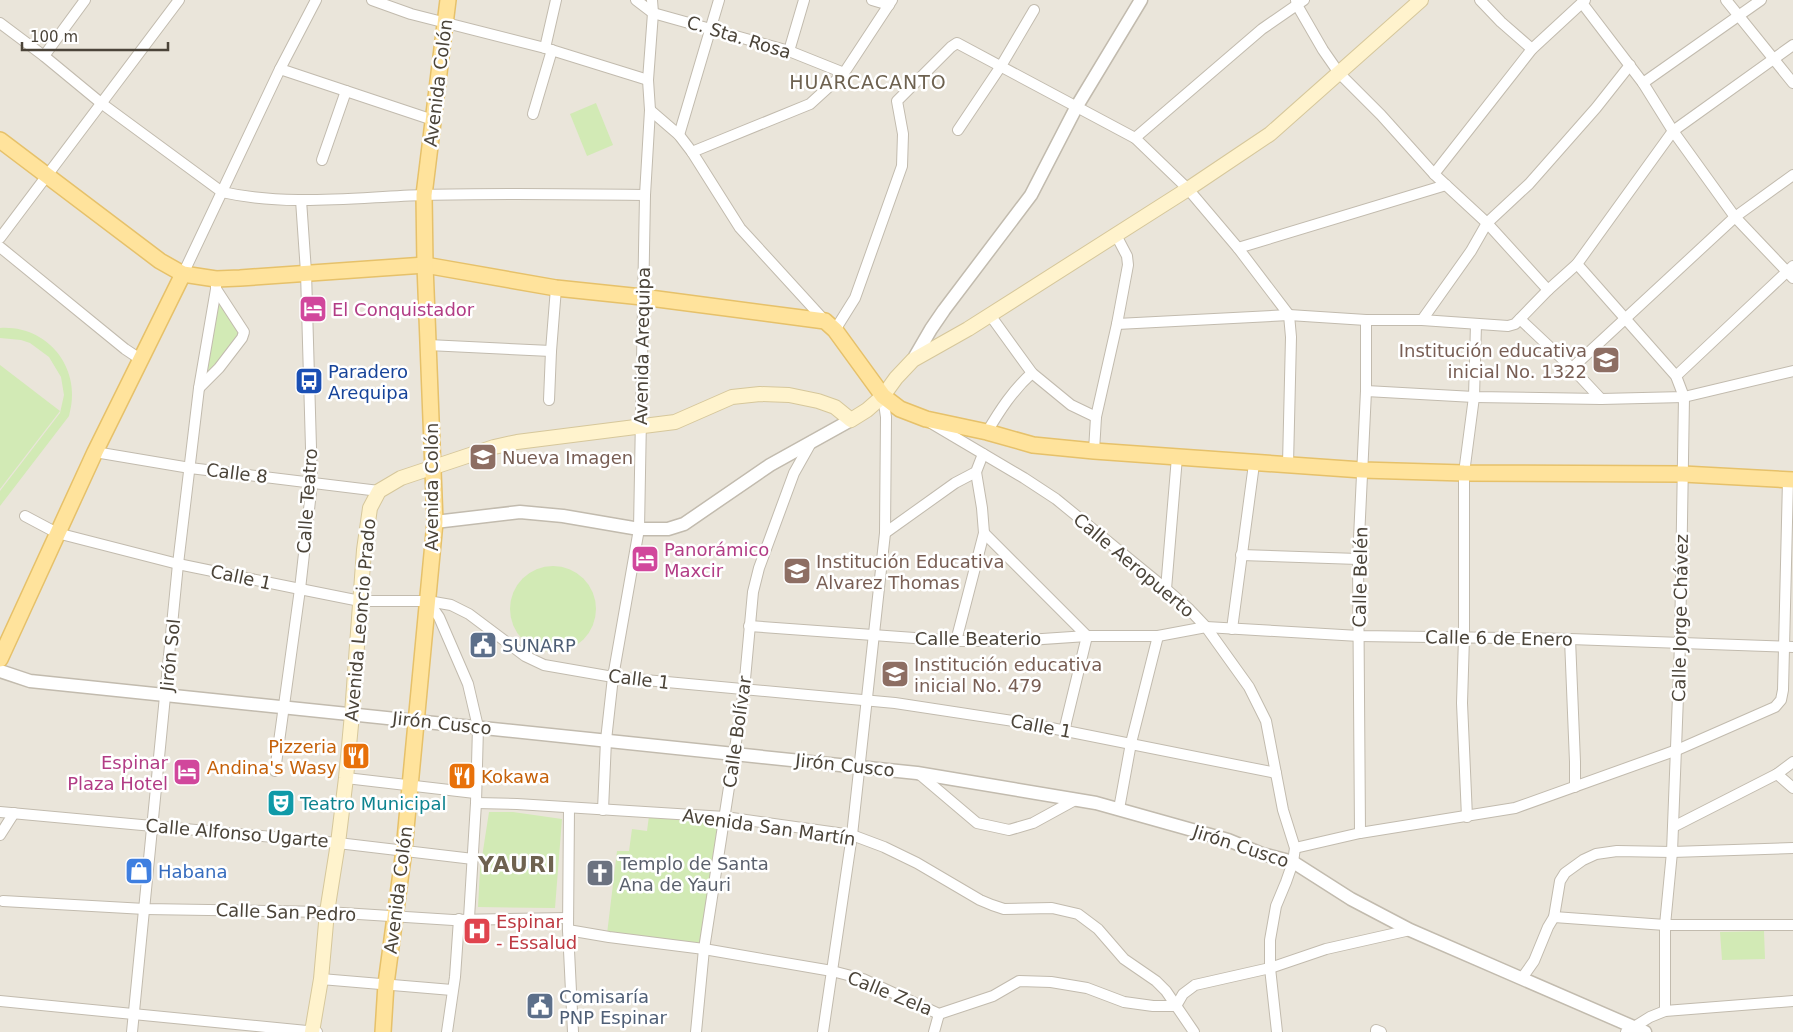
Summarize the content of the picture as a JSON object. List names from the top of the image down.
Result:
{
  "streets": {
    "main road": ["Avenida Colón", "Avenida Leoncio Prado"],
    "street": [
      "C. Sta. Rosa",
      "Avenida Arequipa",
      "Calle 8",
      "Calle Teatro",
      "Calle Aeropuerto",
      "Calle 1",
      "Calle Belén",
      "Calle Jorge Chávez",
      "Calle Beaterio",
      "Calle 6 de Enero",
      "Jirón Sol",
      "Jirón Cusco",
      "Calle Bolívar",
      "Avenida San Martín",
      "Calle Alfonso Ugarte",
      "Calle San Pedro",
      "Calle Zela"
    ]
  },
  "crossings": [
    ["C. Sta. Rosa", "Avenida Arequipa"],
    ["Avenida Colón", "Calle 1"],
    ["Avenida Colón", "Jirón Cusco"],
    ["Avenida Colón", "Avenida San Martín"],
    ["Avenida Colón", "Calle Alfonso Ugarte"],
    ["Avenida Colón", "Calle San Pedro"],
    ["Avenida Arequipa", "Calle 1"],
    ["Avenida Arequipa", "Jirón Cusco"],
    ["Avenida Arequipa", "Avenida San Martín"],
    ["Calle 8", "Calle Teatro"],
    ["Calle 8", "Avenida Leoncio Prado"],
    ["Calle 8", "Jirón Sol"],
    ["Calle Teatro", "Calle 1"],
    ["Calle Teatro", "Jirón Cusco"],
    ["Calle Aeropuerto", "Calle 1"],
    ["Calle Aeropuerto", "Calle Beaterio"],
    ["Calle Aeropuerto", "Calle 6 de Enero"],
    ["Calle Aeropuerto", "Jirón Cusco"],
    ["Calle 1", "Avenida Leoncio Prado"],
    ["Calle 1", "Jirón Sol"],
    ["Calle 1", "Calle Bolívar"],
    ["Calle Belén", "Calle 6 de Enero"],
    ["Calle Jorge Chávez", "Calle 6 de Enero"],
    ["Avenida Leoncio Prado", "Jirón Cusco"],
    ["Avenida Leoncio Prado", "Avenida San Martín"],
    ["Avenida Leoncio Prado", "Calle Alfonso Ugarte"],
    ["Avenida Leoncio Prado", "Calle San Pedro"],
    ["Calle Beaterio", "Calle 6 de Enero"],
    ["Calle Beaterio", "Calle Bolívar"],
    ["Jirón Sol", "Jirón Cusco"],
    ["Jirón Sol", "Calle Alfonso Ugarte"],
    ["Jirón Sol", "Calle San Pedro"],
    ["Jirón Cusco", "Calle Bolívar"],
    ["Calle Bolívar", "Avenida San Martín"],
    ["Calle Bolívar", "Calle Zela"],
    ["Avenida San Martín", "Calle Zela"]
  ],
  "districts": ["HUARCACANTO", "YAURI"],
  "places": {
    "hotel": ["El Conquistador", "Panorámico Maxcir", "Espinar Plaza Hotel"],
    "school or university": [
      "Institución educativa inicial No. 1322",
      "Nueva Imagen",
      "Institución Educativa Alvarez Thomas",
      "Institución educativa inicial No. 479"
    ],
    "bus stop": ["Paradero Arequipa"],
    "public building": ["SUNARP", "Comisaría PNP Espinar"],
    "restaurant": ["Pizzeria Andina's Wasy", "Kokawa"],
    "theatre": ["Teatro Municipal"],
    "shop": ["Habana"],
    "church": ["Templo de Santa Ana de Yauri"],
    "hospital": ["Espinar - Essalud"]
  },
  "scale_bar": "100 m"
}
